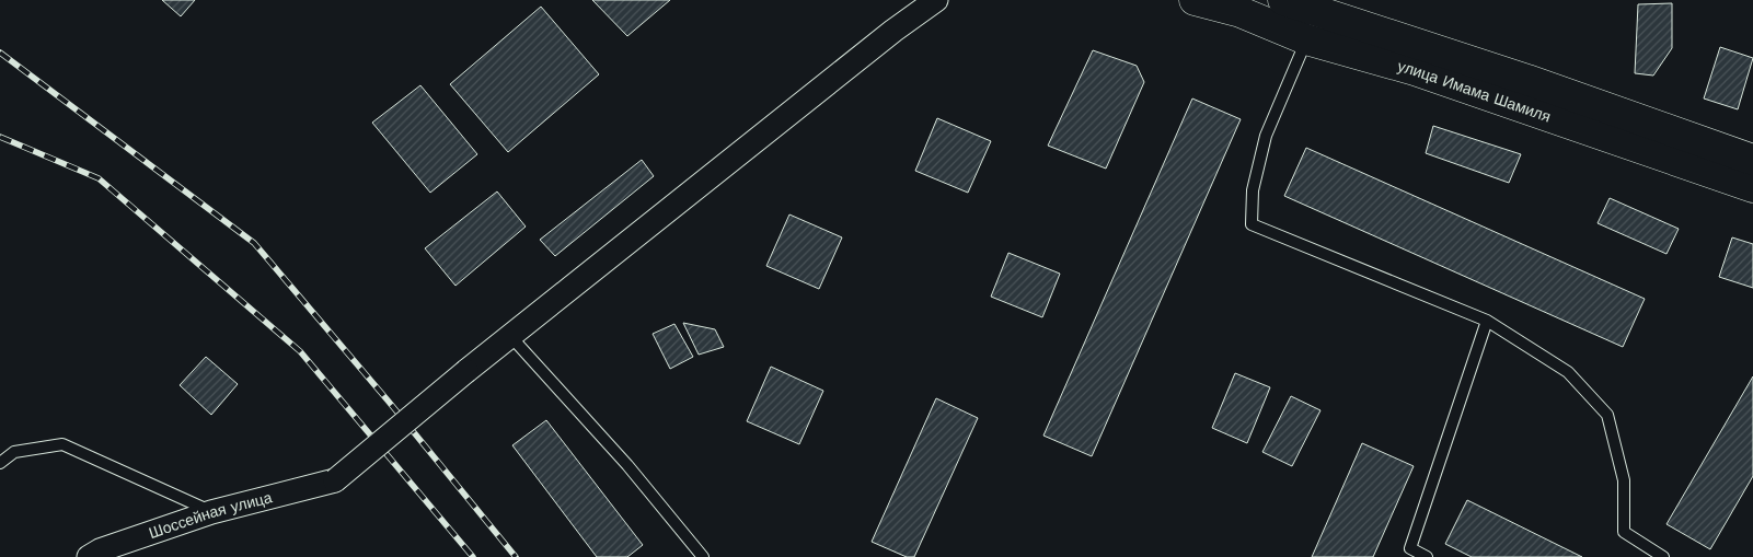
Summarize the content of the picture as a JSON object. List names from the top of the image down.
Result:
{
  "streets": {
    "main road": ["улица Имама Шамиля"],
    "street": ["Шоссейная улица"]
  }
}
